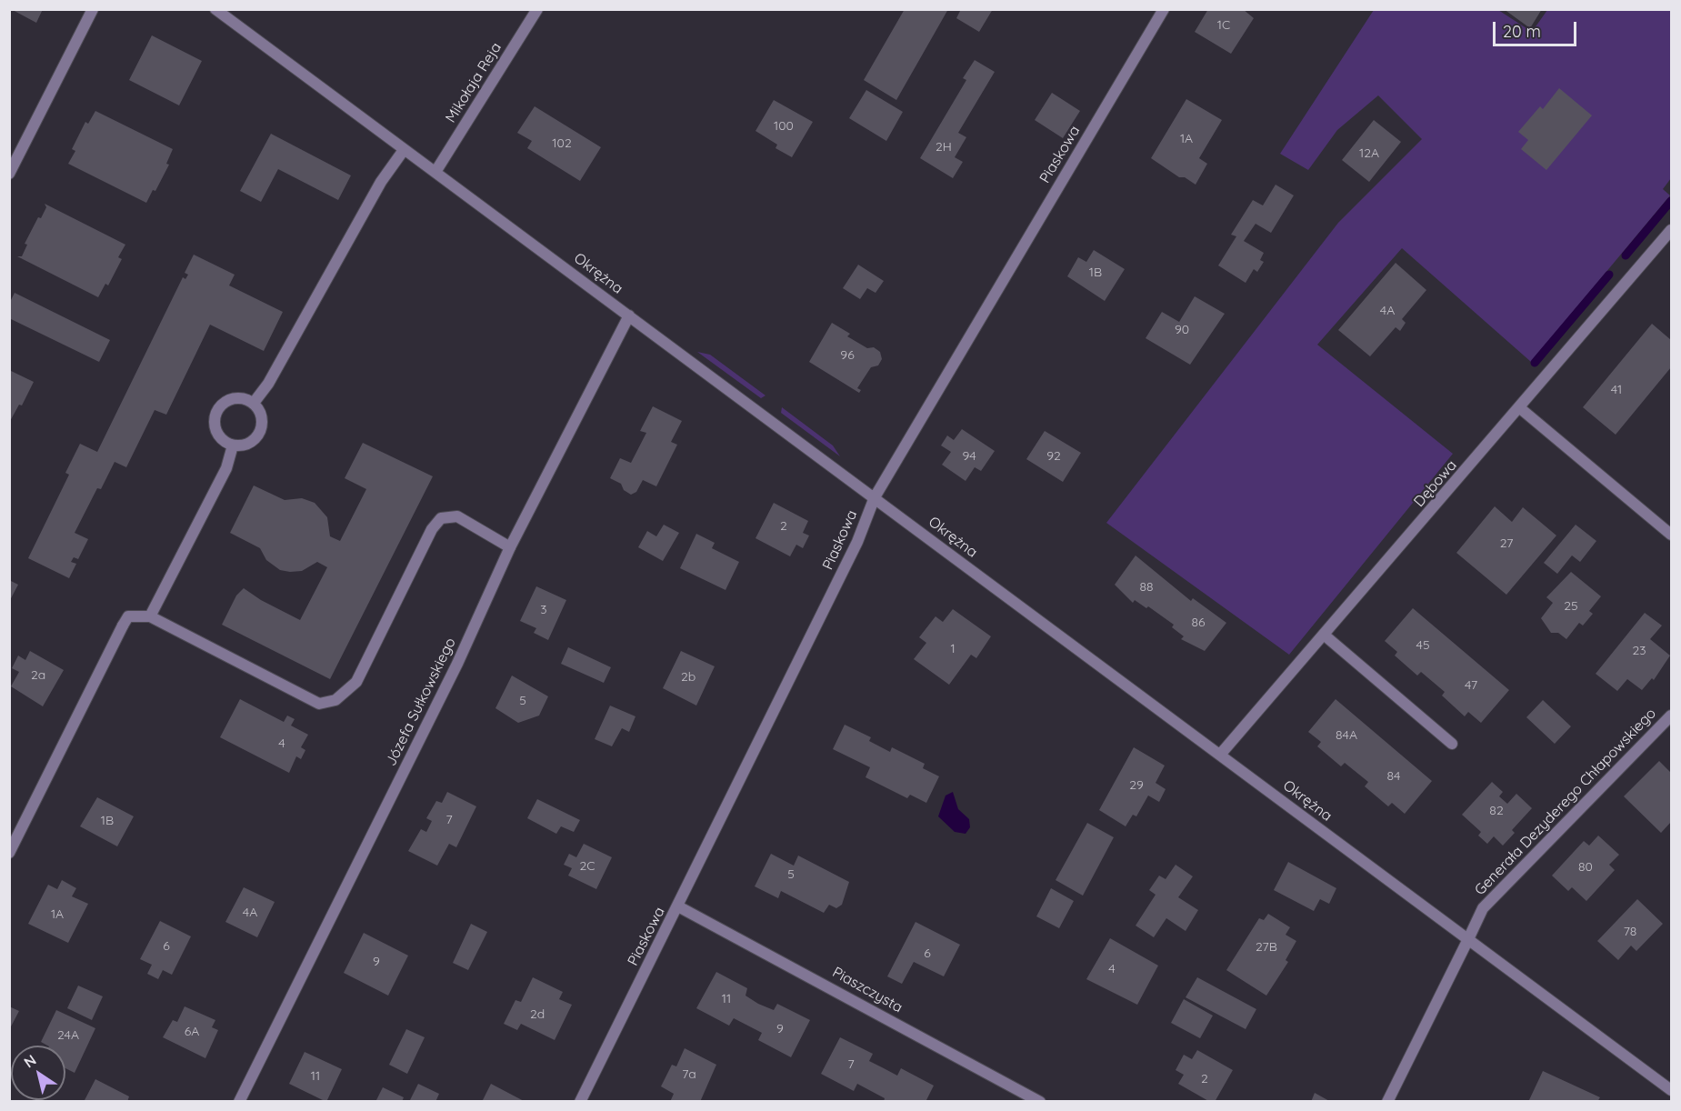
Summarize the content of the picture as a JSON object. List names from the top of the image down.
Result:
{
  "streets": {
    "street": [
      "Mikołaja Reja",
      "Piaskowa",
      "Okrężna",
      "Dębowa",
      "Józefa Sułkowskiego",
      "Generała Dezyderego Chłapowskiego",
      "Piaszczysta"
    ]
  },
  "crossings": [
    ["Mikołaja Reja", "Okrężna"],
    ["Piaskowa", "Okrężna"],
    ["Piaskowa", "Piaszczysta"],
    ["Okrężna", "Dębowa"],
    ["Okrężna", "Józefa Sułkowskiego"],
    ["Okrężna", "Generała Dezyderego Chłapowskiego"]
  ],
  "house_numbers": [
    "1C",
    "100",
    "1A",
    "102",
    "2H",
    "12A",
    "1B",
    "4A",
    "90",
    "96",
    "41",
    "94",
    "92",
    "2",
    "27",
    "88",
    "25",
    "3",
    "86",
    "45",
    "1",
    "23",
    "2a",
    "2b",
    "47",
    "5",
    "84A",
    "4",
    "84",
    "29",
    "82",
    "7",
    "1B",
    "2C",
    "80",
    "5",
    "4A",
    "1A",
    "78",
    "6",
    "27B",
    "6",
    "9",
    "4",
    "11",
    "2d",
    "9",
    "6A",
    "24A",
    "7",
    "7a",
    "11",
    "2"
  ],
  "scale_bar": "20 m",
  "north": "top left"
}
